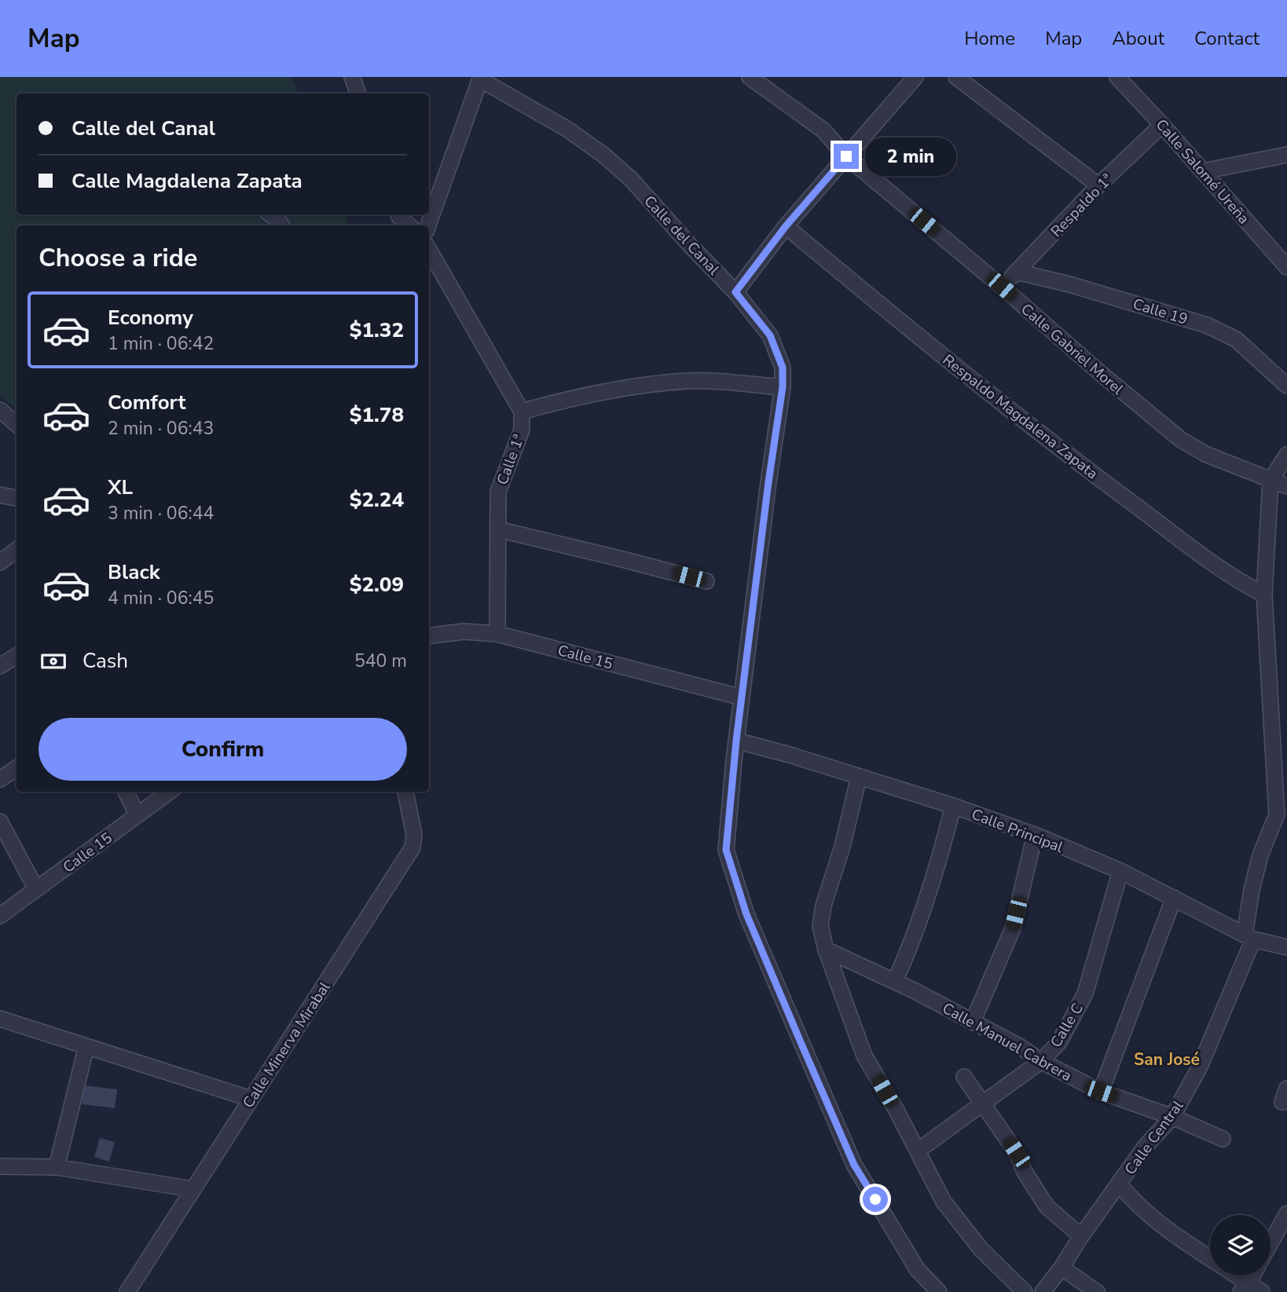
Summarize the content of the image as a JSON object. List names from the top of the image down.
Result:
{
  "streets": {
    "street": [
      "Calle Salomé Ureña",
      "Respaldo 1ª",
      "Calle del Canal",
      "Calle 19",
      "Calle Gabriel Morel",
      "Respaldo Magdalena Zapata",
      "Calle 1ª",
      "Calle 15",
      "Calle Principal",
      "Calle C",
      "Calle Manuel Cabrera",
      "Calle Minerva Mirabal",
      "Calle Central"
    ]
  },
  "crossings": [
    ["Calle Salomé Ureña", "Respaldo 1ª"],
    ["Respaldo 1ª", "Calle 19"],
    ["Respaldo 1ª", "Calle Gabriel Morel"],
    ["Calle del Canal", "Calle 15"],
    ["Calle del Canal", "Calle Principal"],
    ["Calle Gabriel Morel", "Calle Central"],
    ["Respaldo Magdalena Zapata", "Calle Central"],
    ["Calle 1ª", "Calle 15"],
    ["Calle Principal", "Calle C"],
    ["Calle Principal", "Calle Central"],
    ["Calle C", "Calle Manuel Cabrera"],
    ["Calle Manuel Cabrera", "Calle Central"]
  ],
  "districts": ["San José"],
  "page": {
    "header": "Map",
    "nav": [
      "Home",
      "Map",
      "About",
      "Contact"
    ],
    "banner": ["Calle del Canal", "Calle Magdalena Zapata"],
    "bubble": "2 min",
    "heading": "Choose a ride",
    "list": [
      {
        "name": "Economy",
        "note": "1 min · 06:42",
        "value": "$1.32"
      },
      {
        "name": "Comfort",
        "note": "2 min · 06:43",
        "value": "$1.78"
      },
      {
        "name": "XL",
        "note": "3 min · 06:44",
        "value": "$2.24"
      },
      {
        "name": "Black",
        "note": "4 min · 06:45",
        "value": "$2.09"
      }
    ],
    "pay": ["Cash", "540 m"],
    "buttons": "Confirm"
  }
}
